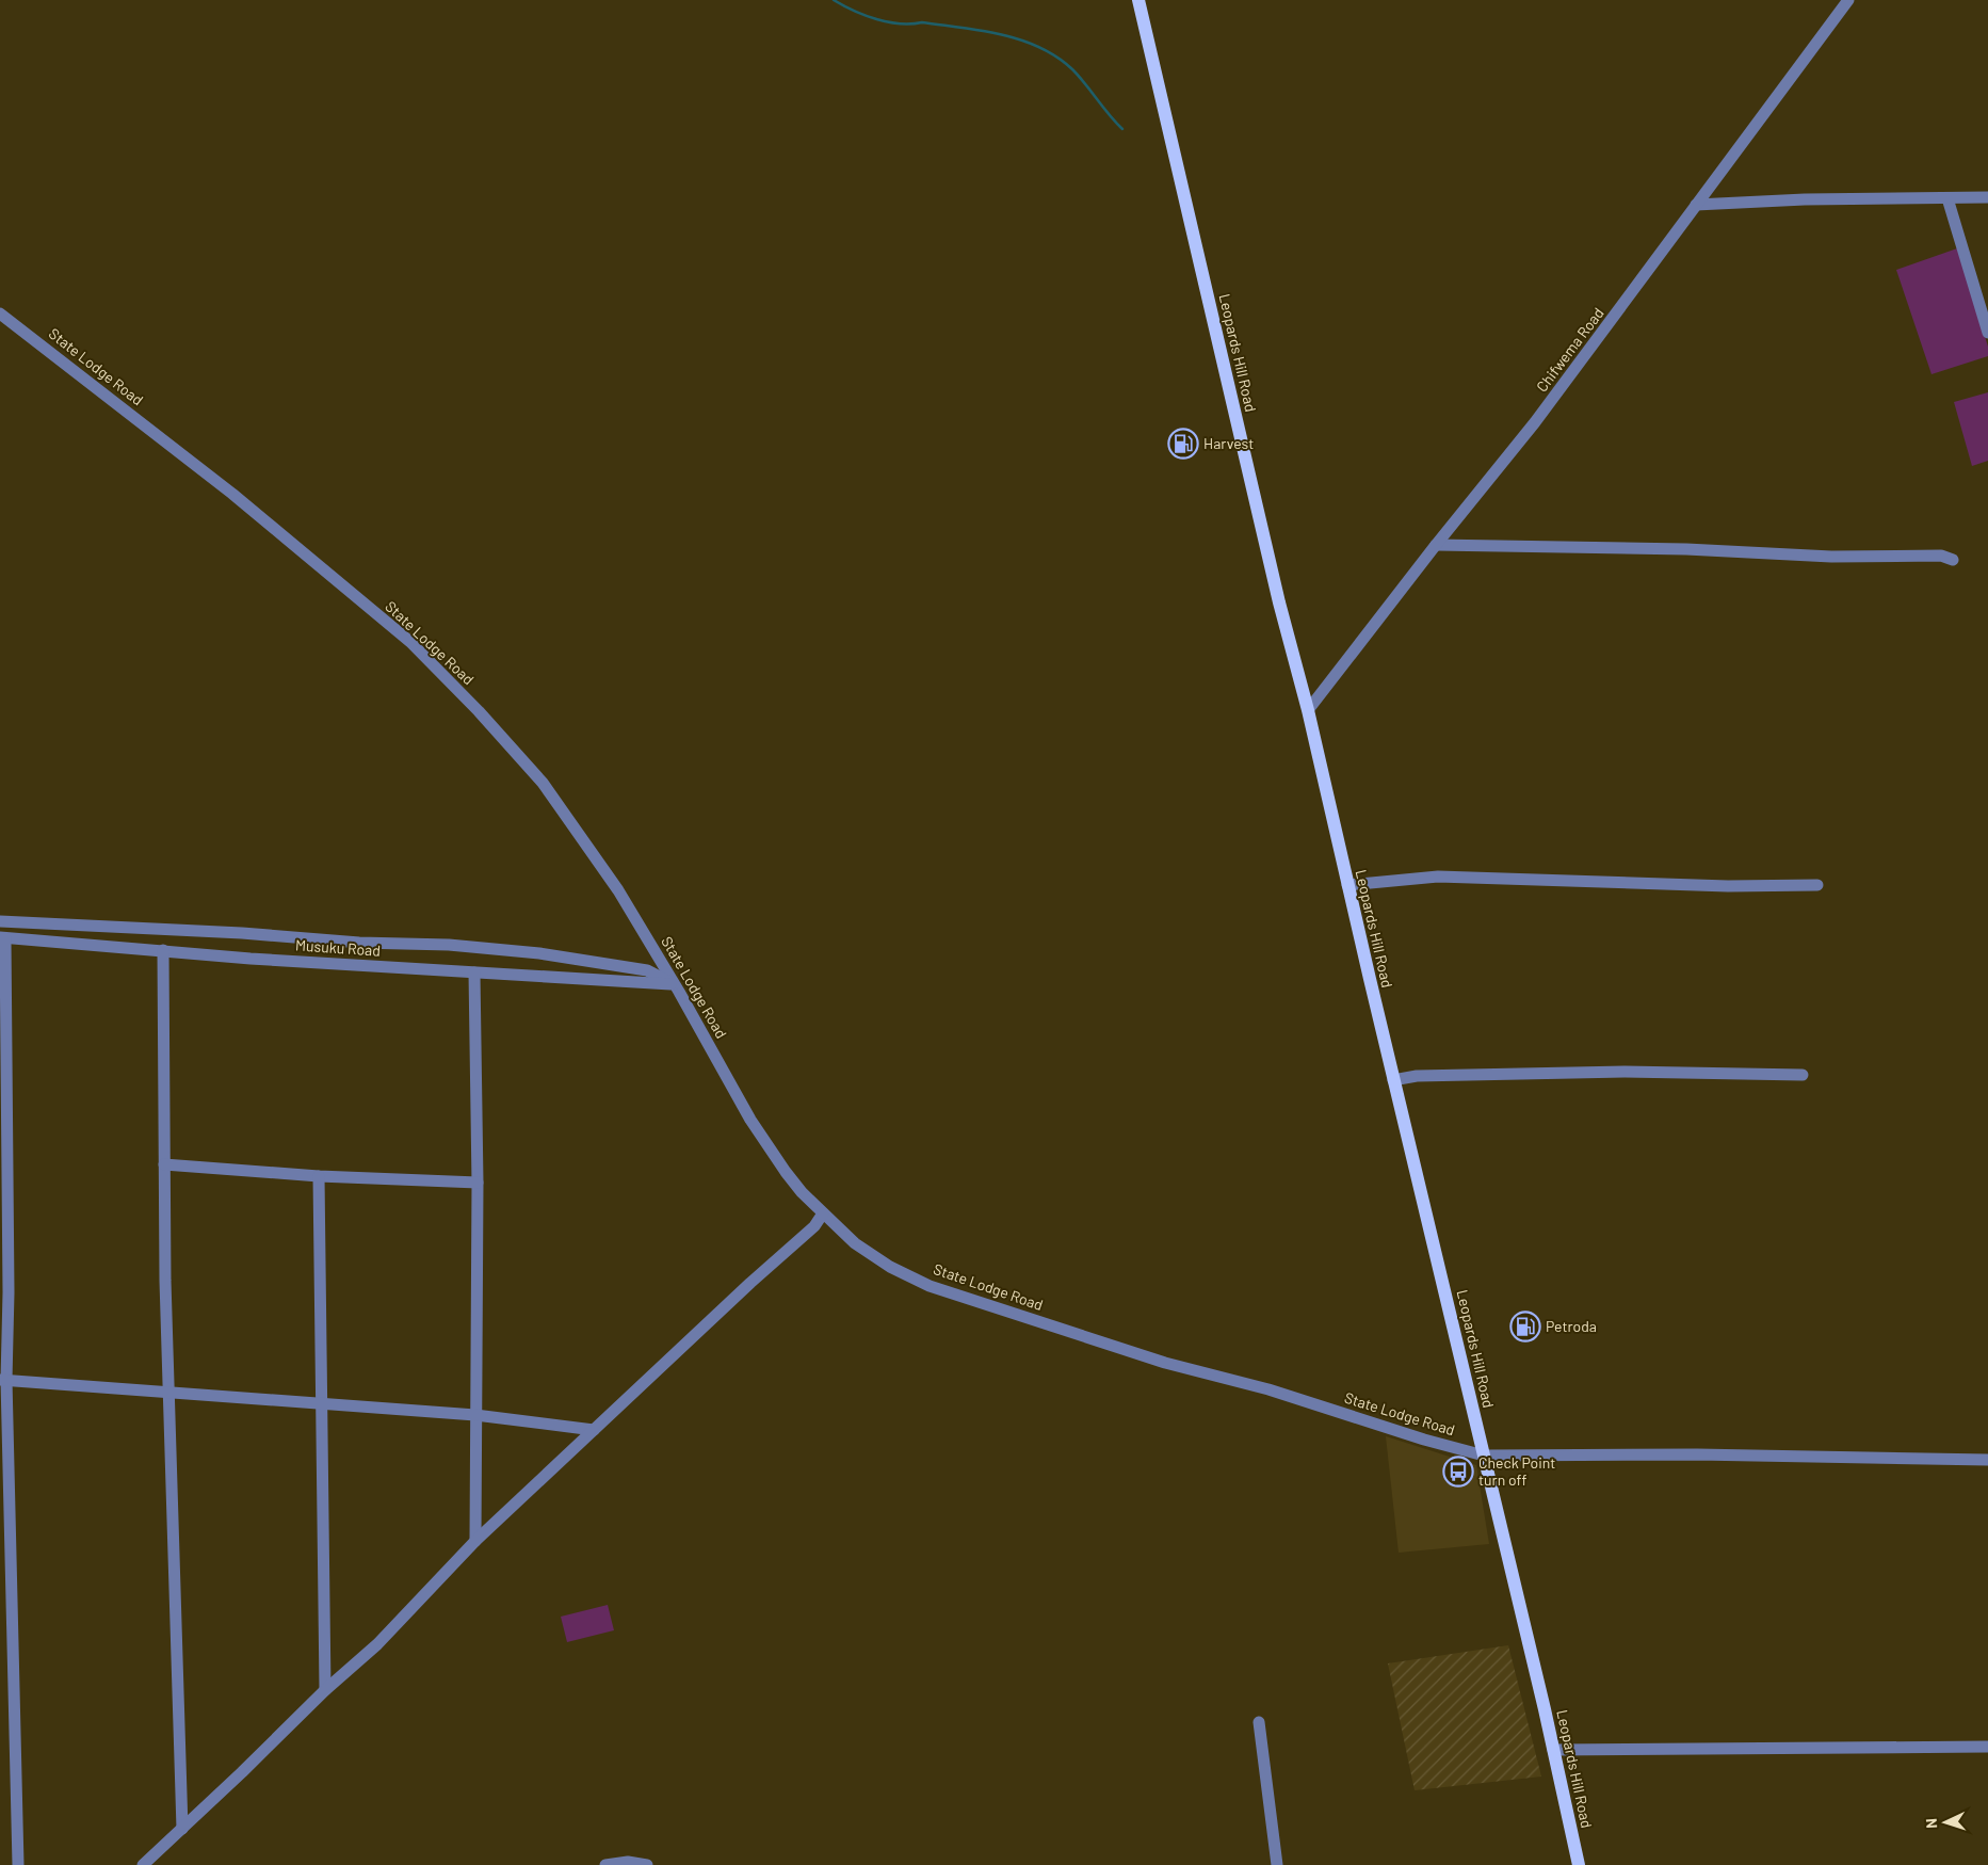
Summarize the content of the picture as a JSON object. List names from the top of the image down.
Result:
{
  "streets": {
    "main road": ["Leopards Hill Road"],
    "street": ["Chifwema Road", "State Lodge Road", "Musuku Road"]
  },
  "crossings": [
    ["Chifwema Road", "Leopards Hill Road"],
    ["Leopards Hill Road", "State Lodge Road"],
    ["State Lodge Road", "Musuku Road"]
  ],
  "places": {
    "fuel station": ["Harvest", "Petroda"],
    "bus stop": ["Check Point turn off"]
  },
  "north": "left"
}
